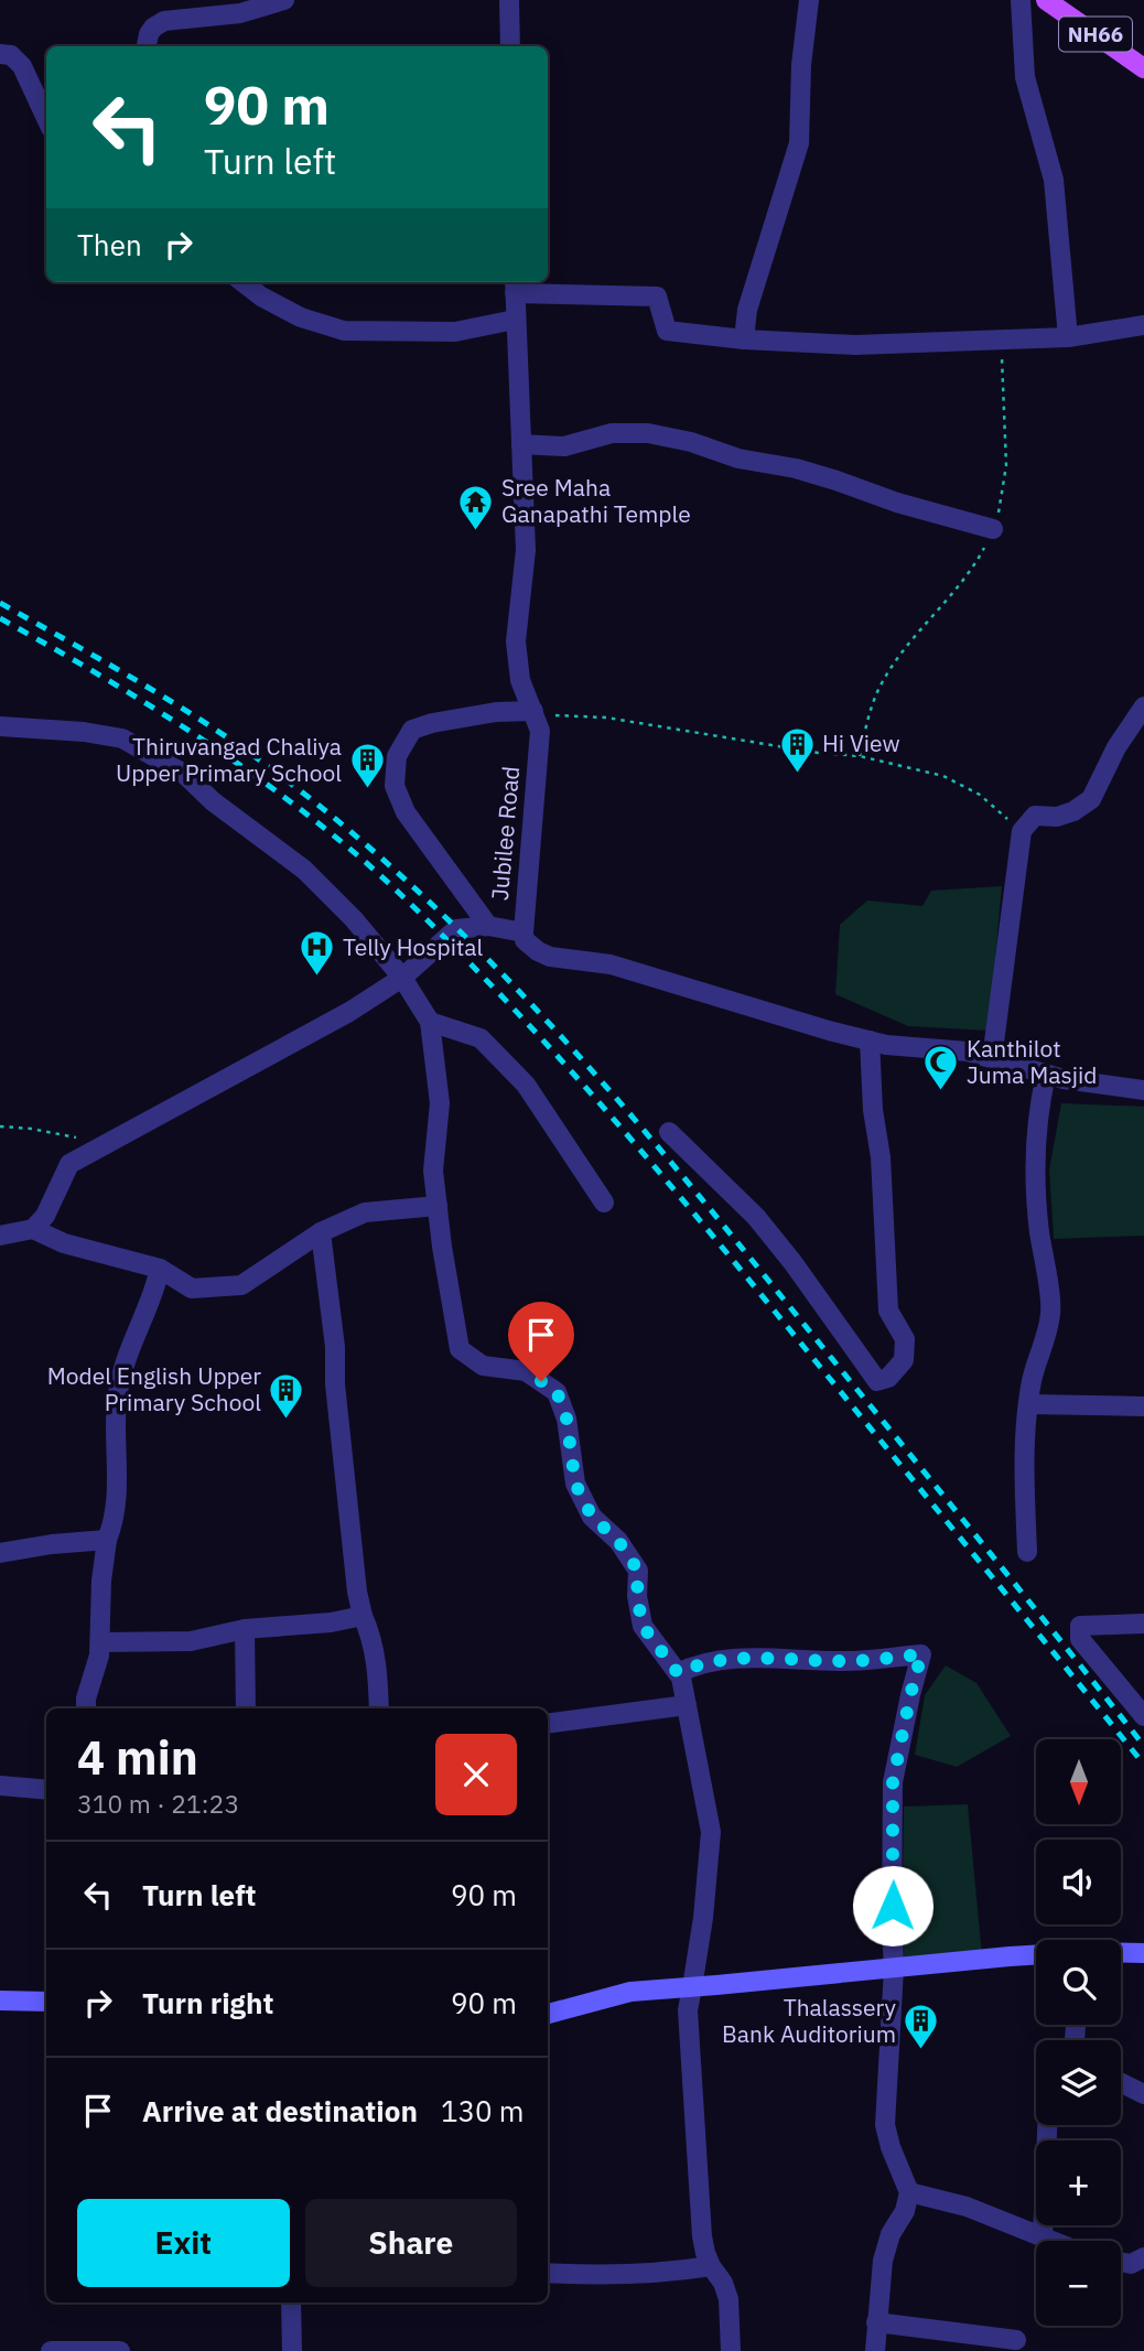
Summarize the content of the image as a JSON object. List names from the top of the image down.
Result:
{
  "streets": {
    "main road": ["NH66"],
    "street": ["Jubilee Road"]
  },
  "places": {
    "temple": ["Sree Maha Ganapathi Temple"],
    "building": [
      "Hi View",
      "Thiruvangad Chaliya Upper Primary School",
      "Model English Upper Primary School",
      "Thalassery Bank Auditorium"
    ],
    "hospital": ["Telly Hospital"],
    "mosque": ["Kanthilot Juma Masjid"]
  },
  "north": "bottom",
  "page": {
    "turn": ["90 m", "Turn left"],
    "then": "Then",
    "heading": ["4 min", "310 m · 21:23"],
    "map_buttons": ["+", "−"],
    "list": [
      {
        "name": "Turn left",
        "value": "90 m"
      },
      {
        "name": "Turn right",
        "value": "90 m"
      },
      {
        "name": "Arrive at destination",
        "value": "130 m"
      }
    ],
    "buttons": ["Exit", "Share"]
  }
}
